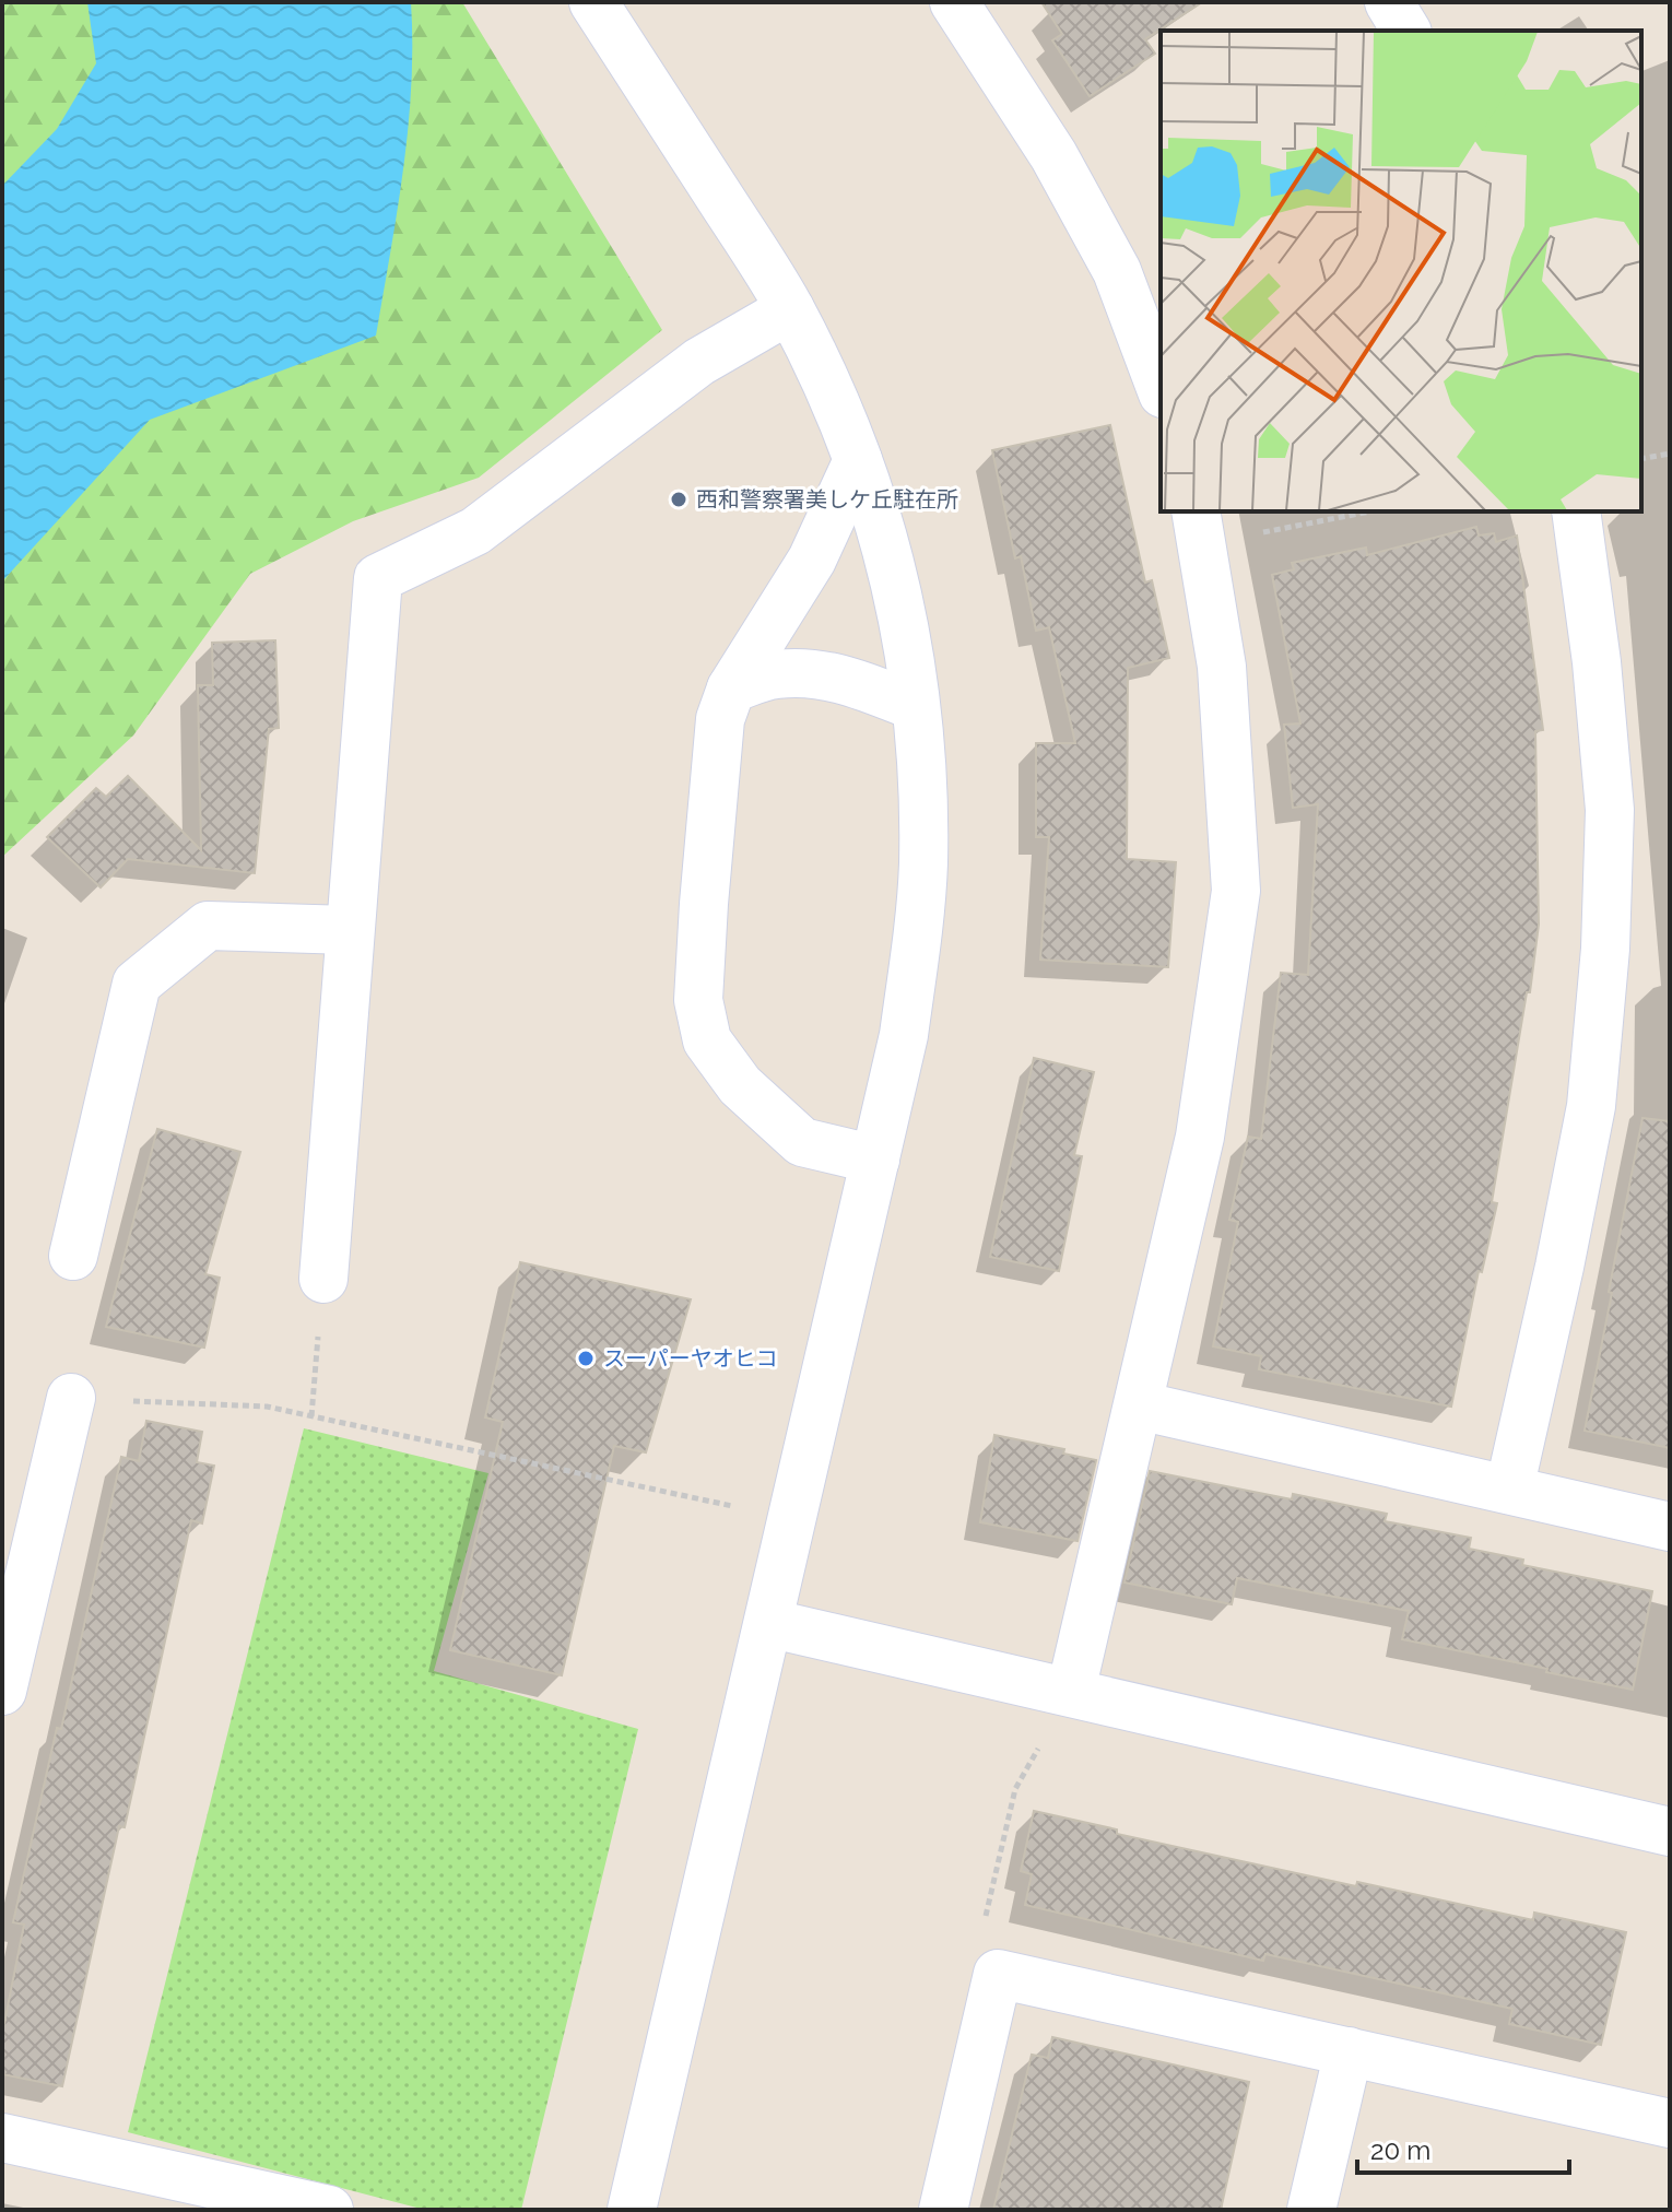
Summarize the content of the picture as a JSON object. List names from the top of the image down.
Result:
{
  "places": ["西和警察署美しケ丘駐在所", "スーパーヤオヒコ"],
  "scale_bar": "20 m"
}
